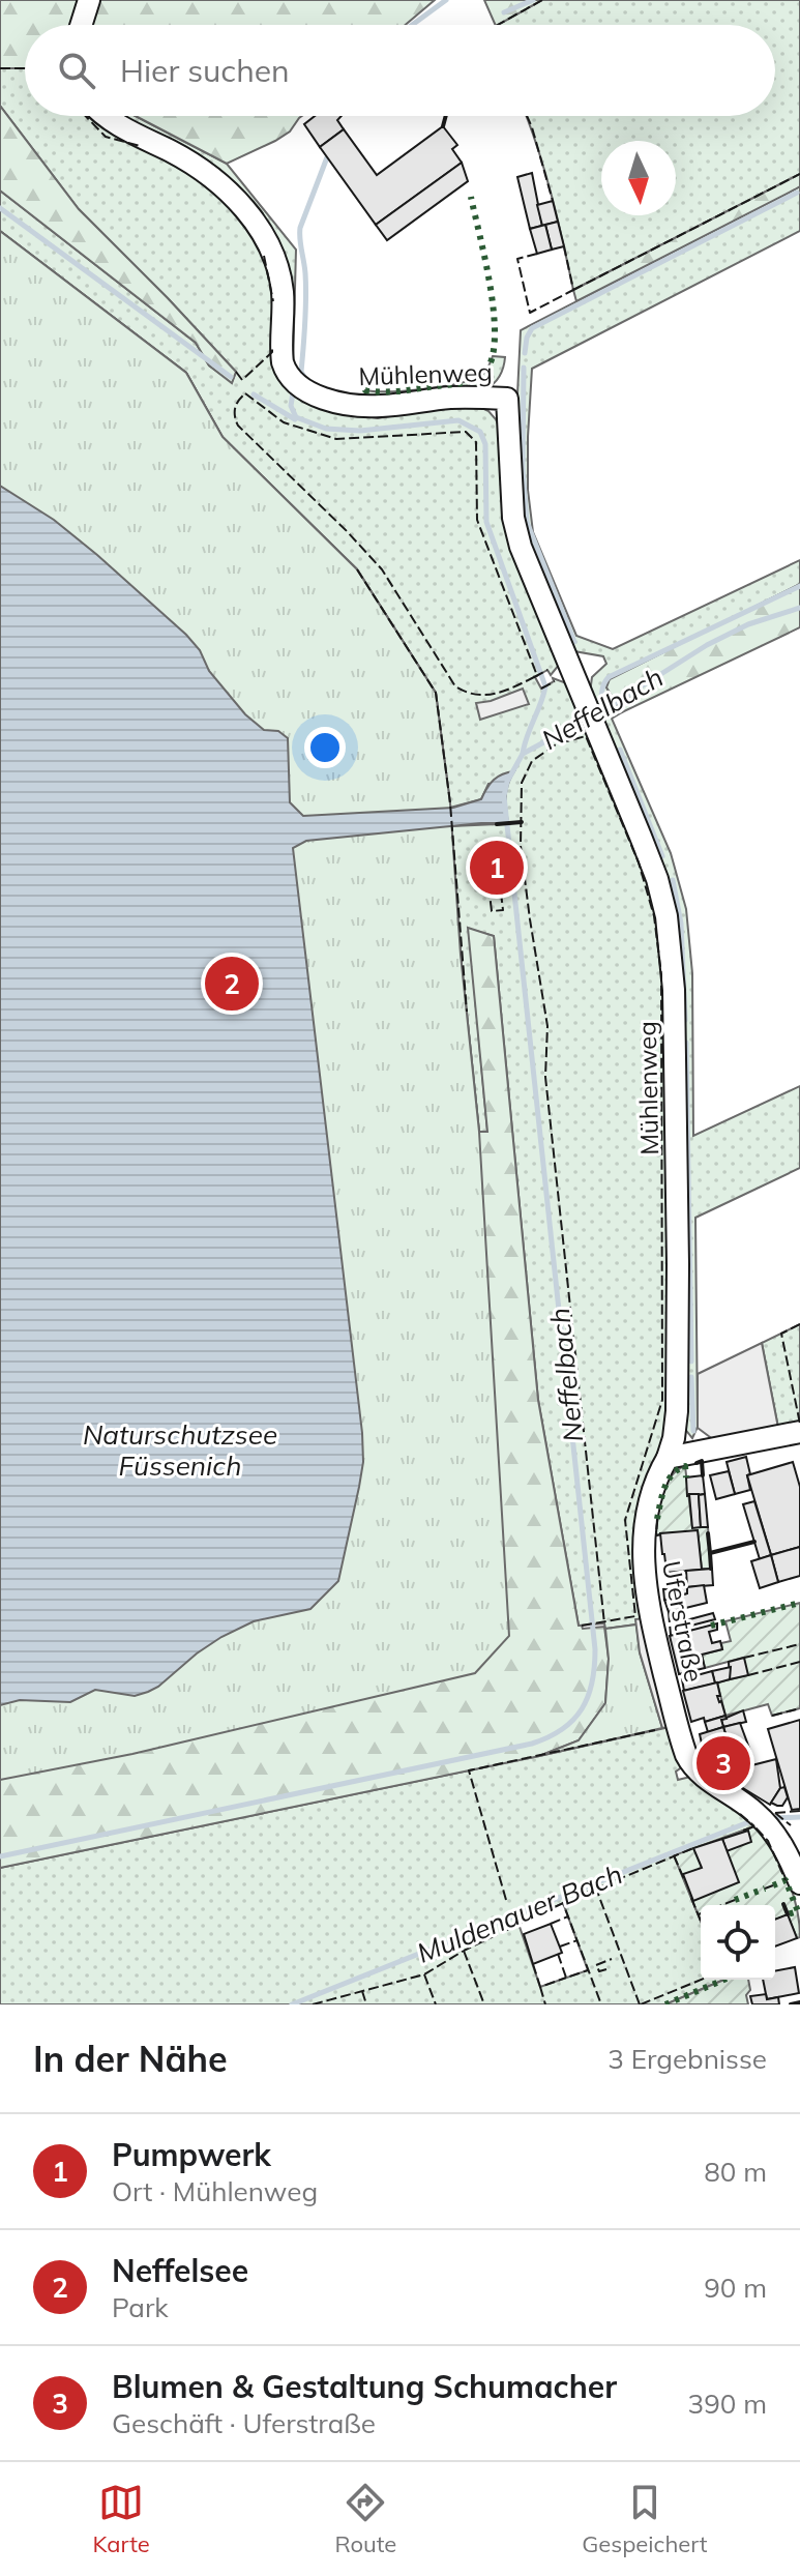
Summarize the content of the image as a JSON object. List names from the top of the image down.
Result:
{
  "streets": {
    "street": ["Mühlenweg", "Uferstraße"]
  },
  "crossings": [
    ["Mühlenweg", "Uferstraße"]
  ],
  "water": ["Neffelbach", "Naturschutzsee Füssenich", "Muldenauer Bach"],
  "north": "bottom",
  "page": {
    "search": "Hier suchen",
    "pins": ["1", "2", "3"],
    "heading": ["In der Nähe", "3 Ergebnisse"],
    "list": [
      {
        "mark": "1",
        "name": "Pumpwerk",
        "note": "Ort · Mühlenweg",
        "value": "80 m"
      },
      {
        "mark": "2",
        "name": "Neffelsee",
        "note": "Park",
        "value": "90 m"
      },
      {
        "mark": "3",
        "name": "Blumen & Gestaltung Schumacher",
        "note": "Geschäft · Uferstraße",
        "value": "390 m"
      }
    ],
    "nav": ["Karte", "Route", "Gespeichert"]
  }
}
